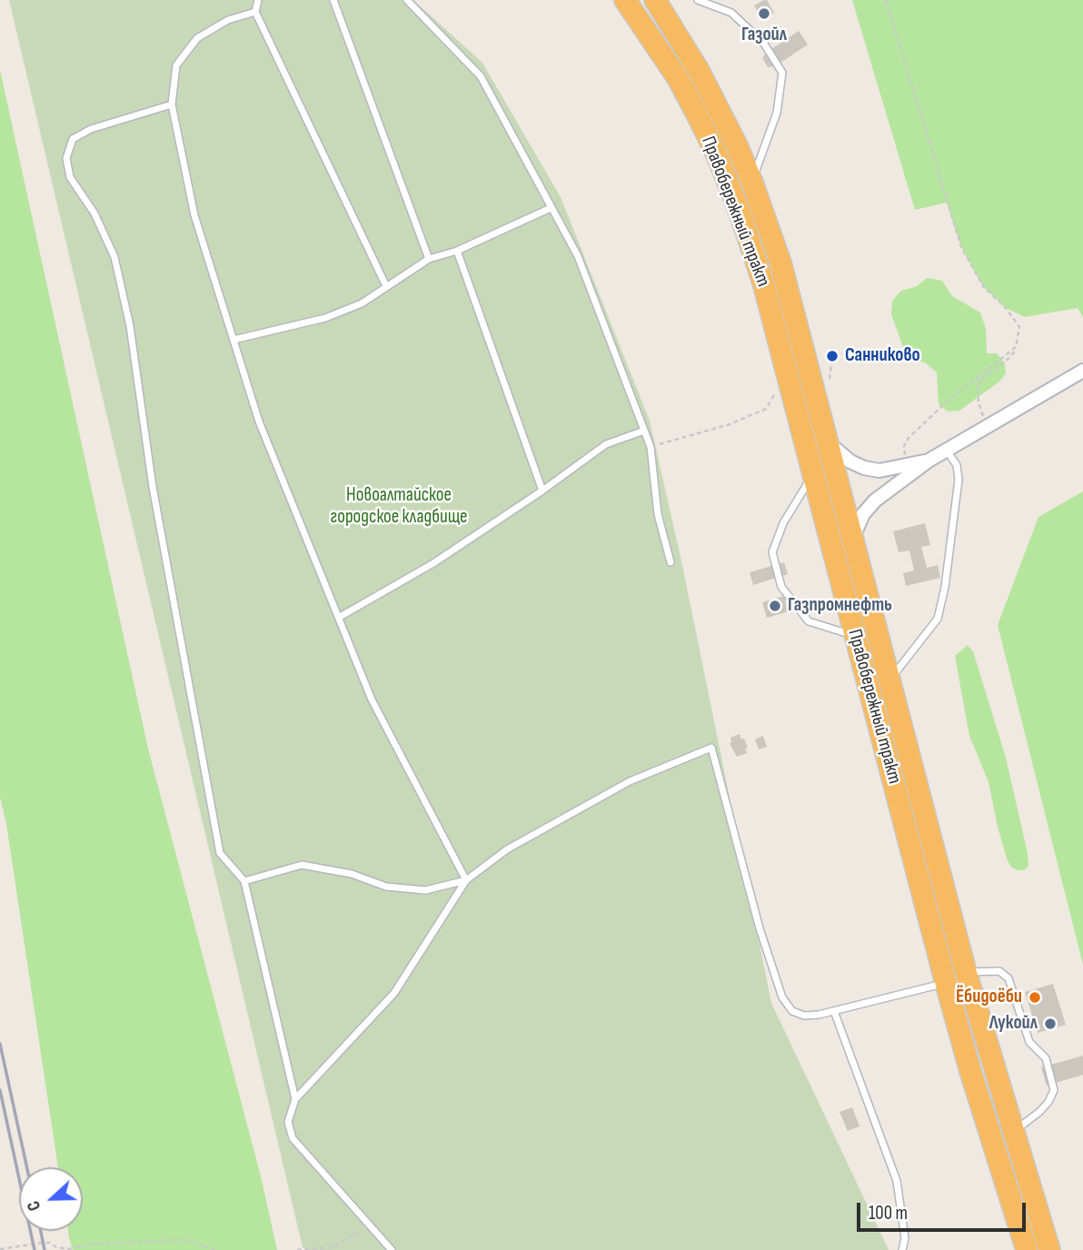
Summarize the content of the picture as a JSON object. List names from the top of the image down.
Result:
{
  "streets": {
    "highway": ["Правобережный тракт"]
  },
  "parks": ["Новоалтайское городское кладбище"],
  "places": [
    "Газойл",
    "Санниково",
    "Газпромнефть",
    "Ёбидоёби",
    "Лукойл"
  ],
  "scale_bar": "100 m",
  "north": "left"
}
